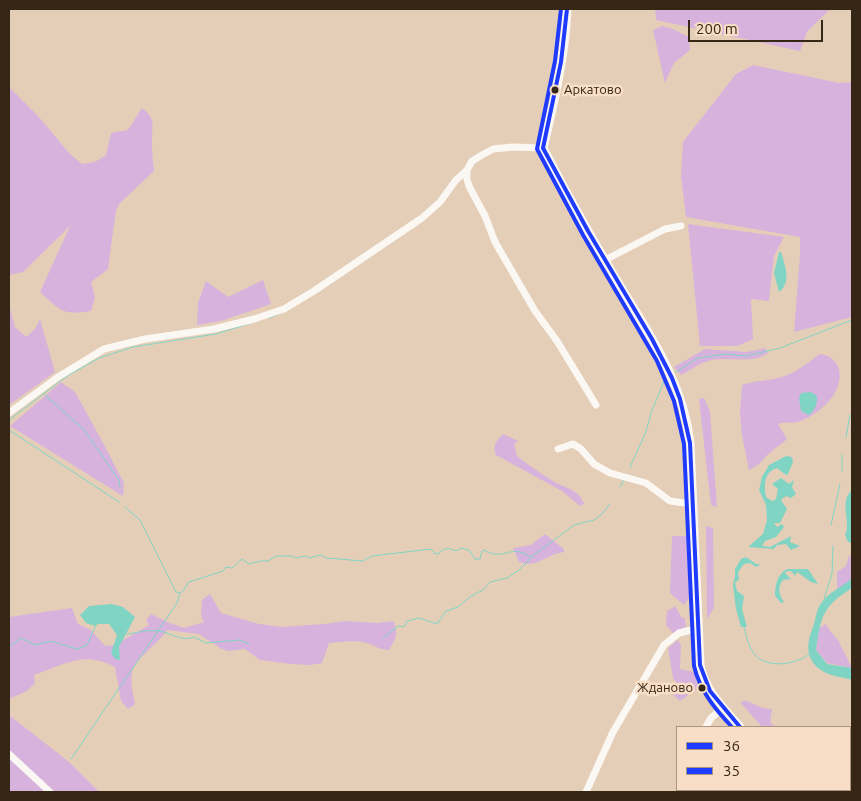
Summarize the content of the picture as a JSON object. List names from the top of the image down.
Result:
{
  "places": ["Аркатово", "Жданово"],
  "lines": ["transit line 36", "transit line 35"],
  "legend": ["36", "35"],
  "scale_bar": "200 m"
}
